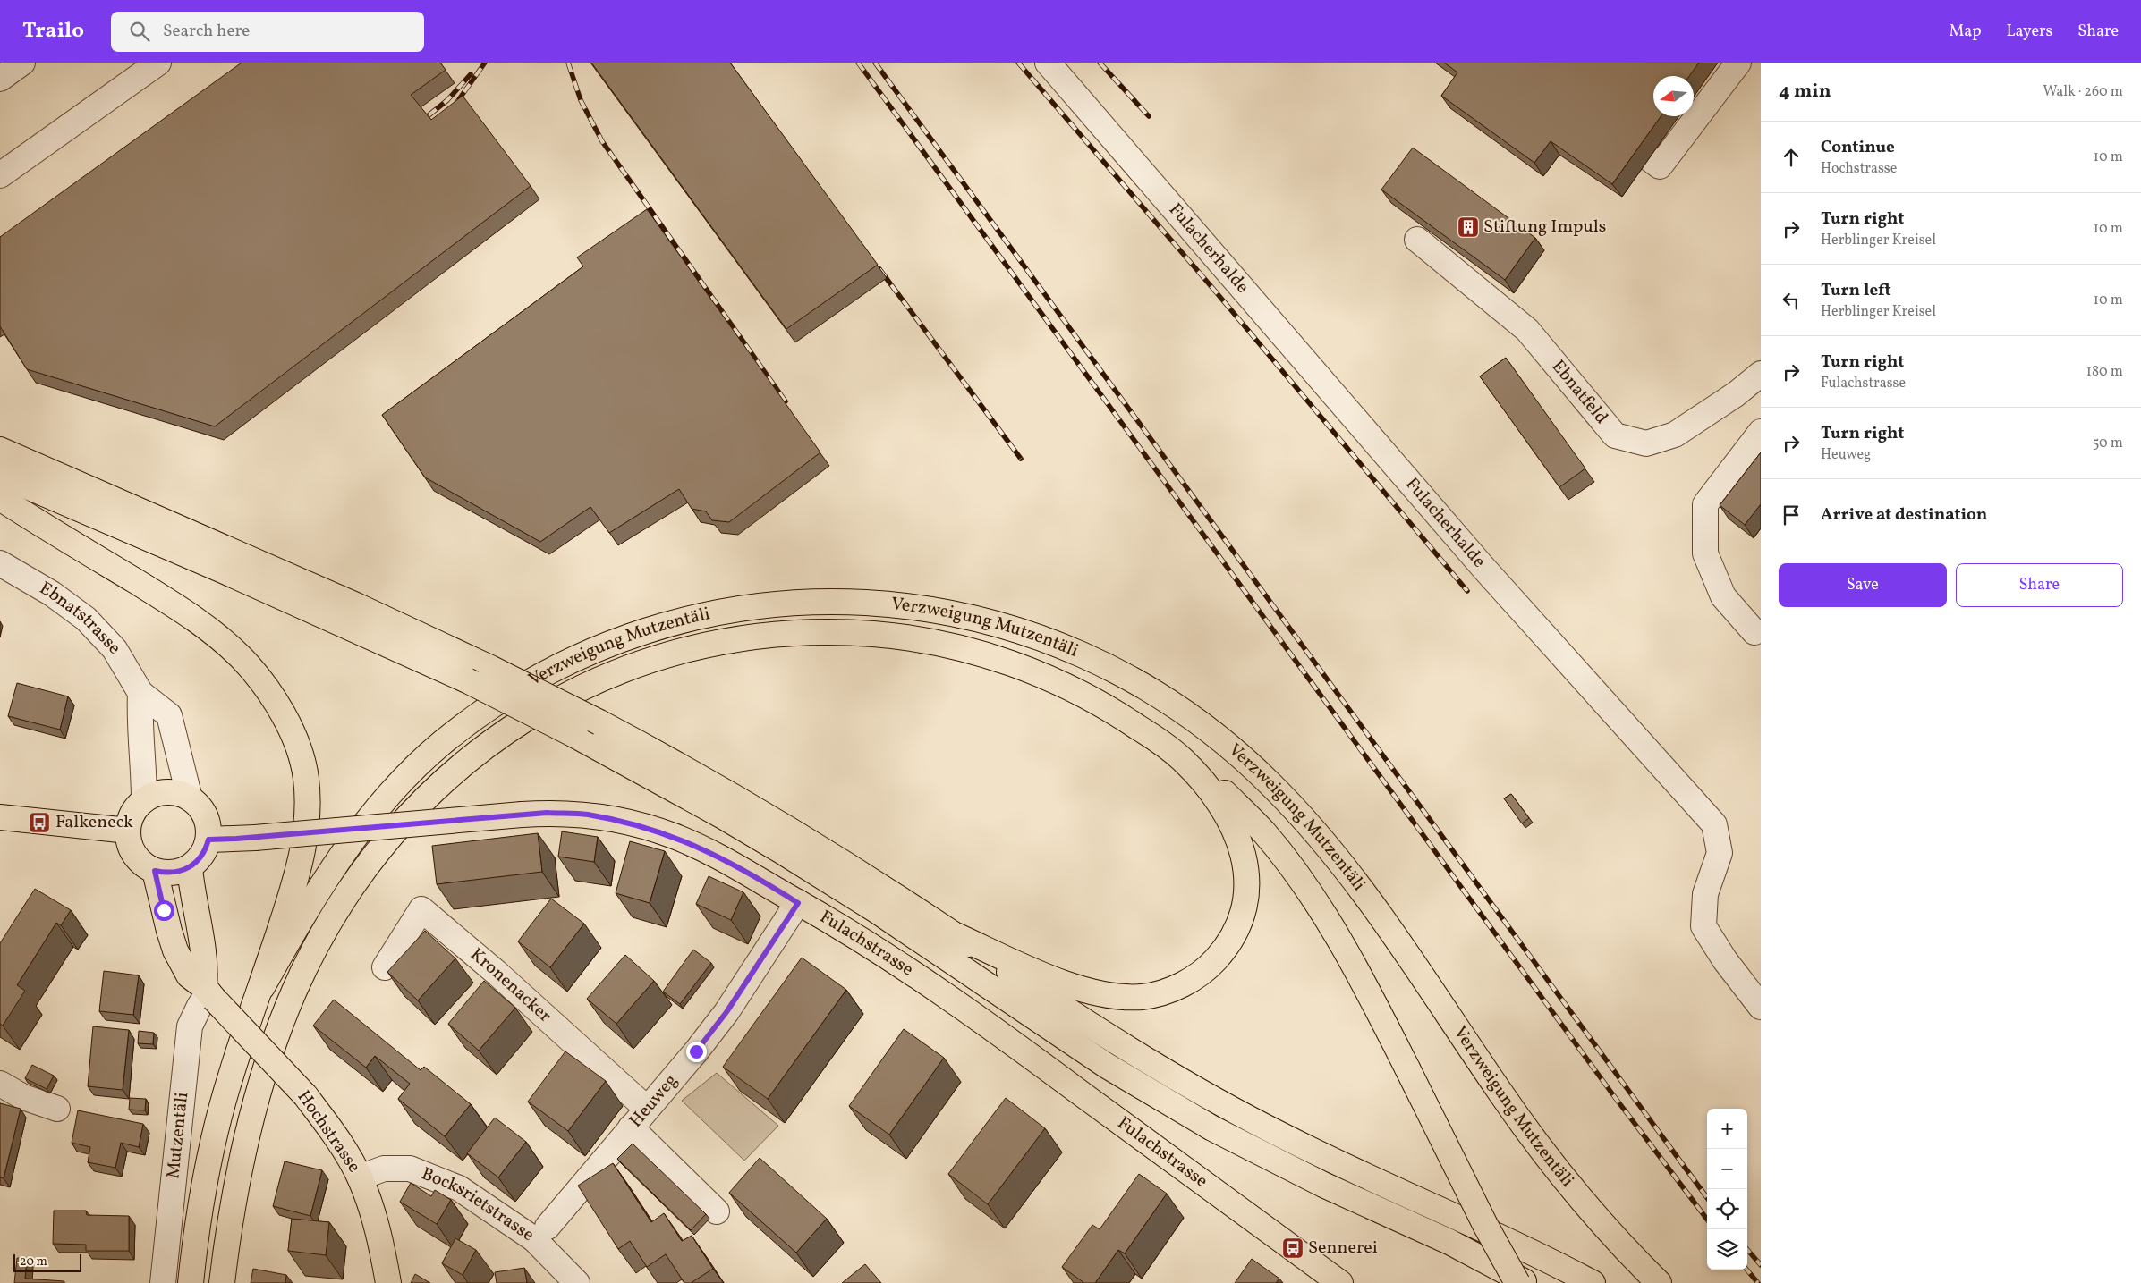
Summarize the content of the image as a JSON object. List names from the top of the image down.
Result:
{
  "streets": {
    "main road": ["Verzweigung Mutzentäli", "Fulachstrasse", "Hochstrasse"],
    "street": [
      "Fulacherhalde",
      "Ebnatfeld",
      "Ebnatstrasse",
      "Kronenacker",
      "Heuweg",
      "Mutzentäli",
      "Bocksrietstrasse"
    ]
  },
  "crossings": [
    ["Ebnatstrasse", "Fulachstrasse"],
    ["Ebnatstrasse", "Hochstrasse"],
    ["Fulachstrasse", "Heuweg"],
    ["Fulachstrasse", "Hochstrasse"],
    ["Kronenacker", "Heuweg"],
    ["Hochstrasse", "Mutzentäli"],
    ["Hochstrasse", "Bocksrietstrasse"]
  ],
  "places": {
    "building": ["Stiftung Impuls"],
    "bus stop": ["Falkeneck", "Sennerei"]
  },
  "scale_bar": "20 m",
  "north": "left",
  "page": {
    "header": "Trailo",
    "search": "Search here",
    "nav": ["Map", "Layers", "Share"],
    "heading": ["4 min", "Walk · 260 m"],
    "list": [
      ["Continue", "Hochstrasse", "10 m"],
      ["Turn right", "Herblinger Kreisel", "10 m"],
      ["Turn left", "Herblinger Kreisel", "10 m"],
      ["Turn right", "Fulachstrasse", "180 m"],
      ["Turn right", "Heuweg", "50 m"],
      "Arrive at destination"
    ],
    "buttons": ["Save", "Share"],
    "map_buttons": ["+", "−"],
    "scale": "20 m"
  }
}
